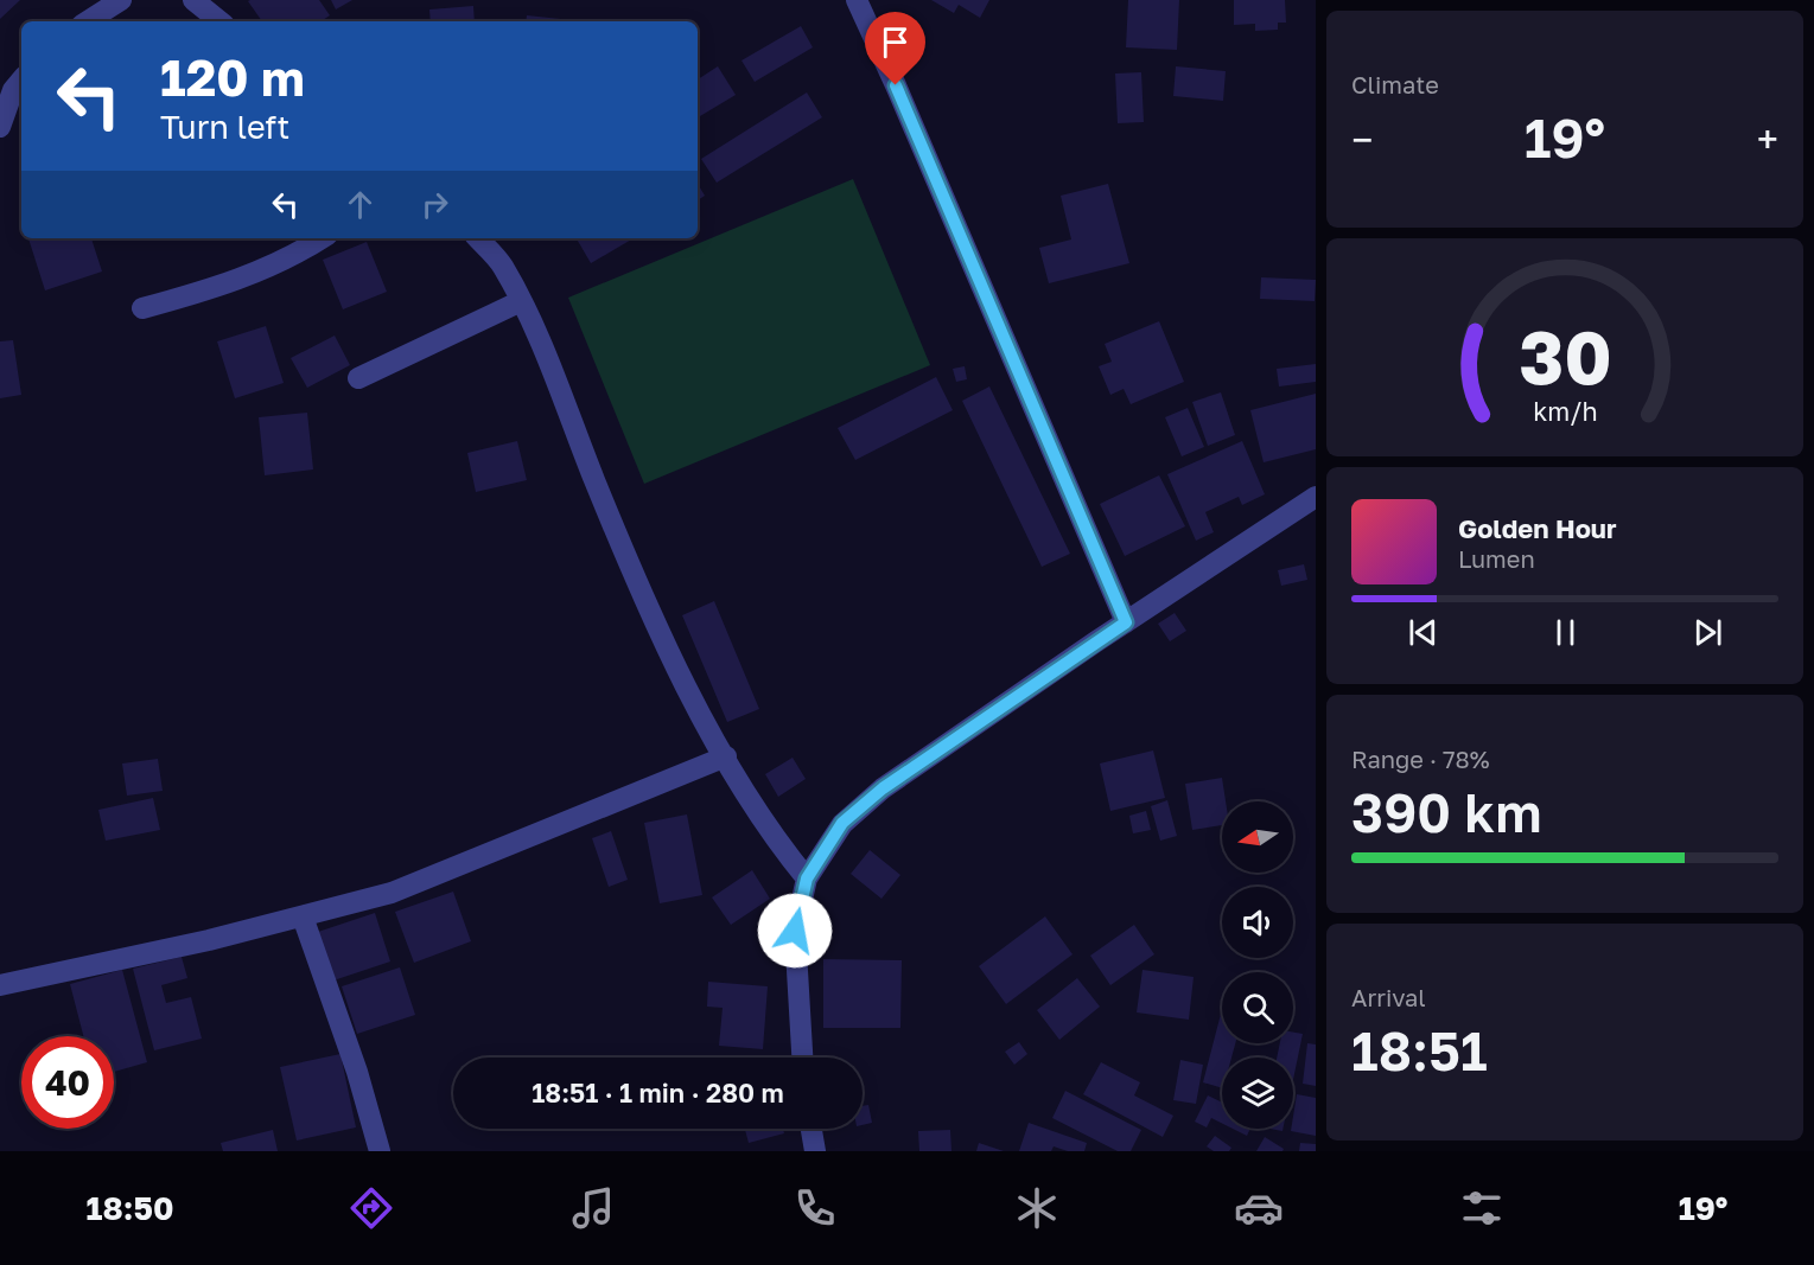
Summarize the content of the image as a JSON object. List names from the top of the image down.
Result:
{
  "north": "left",
  "page": {
    "tile": [
      "Climate",
      ["Range · 78%", "390 km"],
      ["Arrival", "18:51"]
    ],
    "turn": ["120 m", "Turn left"],
    "heat": ["−", "19°", "+"],
    "song": ["Golden Hour", "Lumen"],
    "limit": "40",
    "trip": "18:51 · 1 min · 280 m",
    "tabs": ["18:50", "19°"],
    "gauge": ["30", "km/h"]
  }
}
